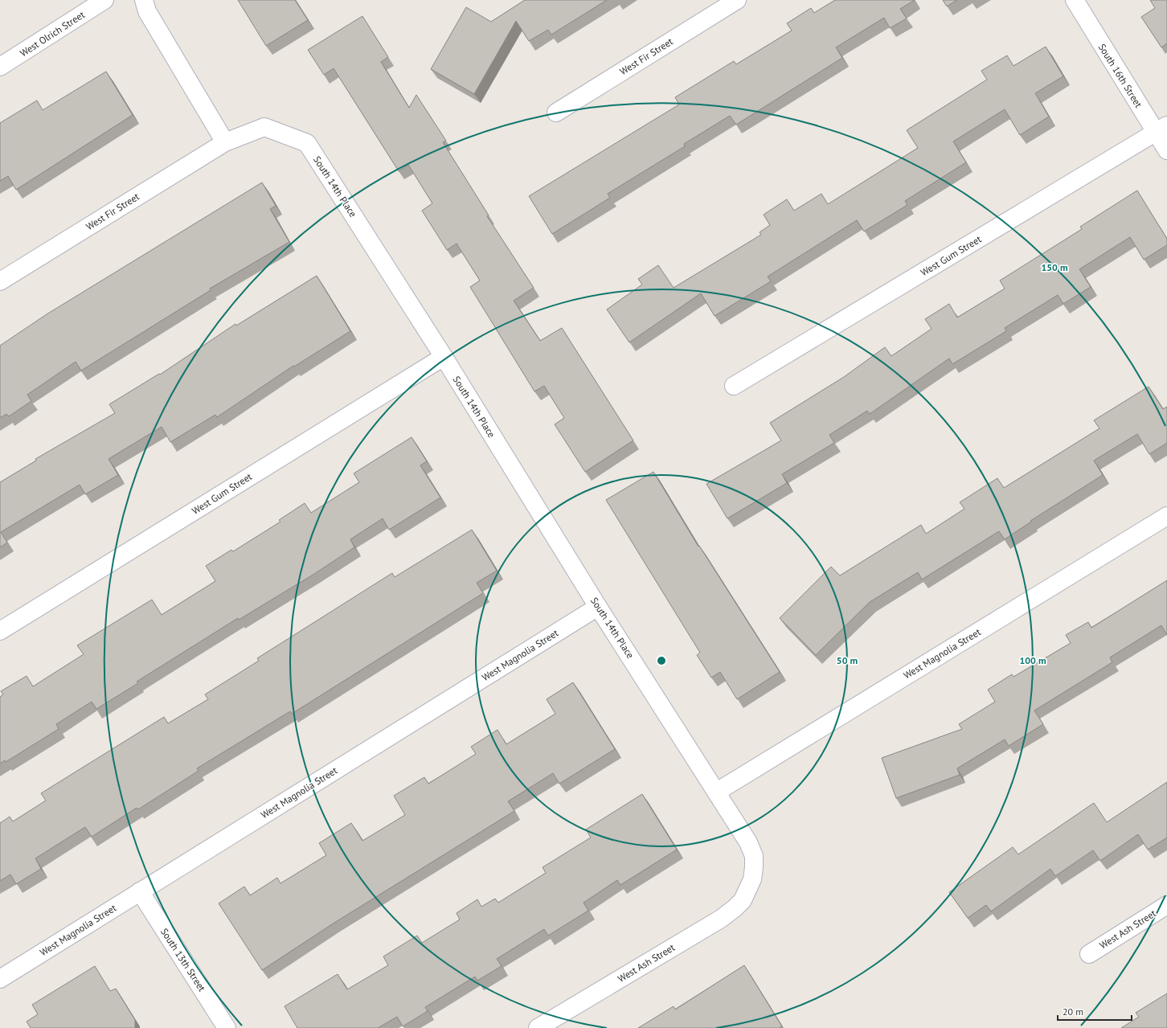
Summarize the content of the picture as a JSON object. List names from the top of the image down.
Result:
{
  "streets": {
    "street": [
      "West Olrich Street",
      "West Fir Street",
      "South 16th Street",
      "South 14th Place",
      "West Gum Street",
      "West Magnolia Street",
      "West Ash Street",
      "South 13th Street"
    ]
  },
  "crossings": [
    ["West Fir Street", "South 14th Place"],
    ["South 16th Street", "West Gum Street"],
    ["South 14th Place", "West Gum Street"],
    ["South 14th Place", "West Magnolia Street"],
    ["South 14th Place", "West Ash Street"],
    ["West Magnolia Street", "South 13th Street"]
  ],
  "scale_bar": "20 m",
  "rings": ["150 m", "50 m", "100 m"]
}
